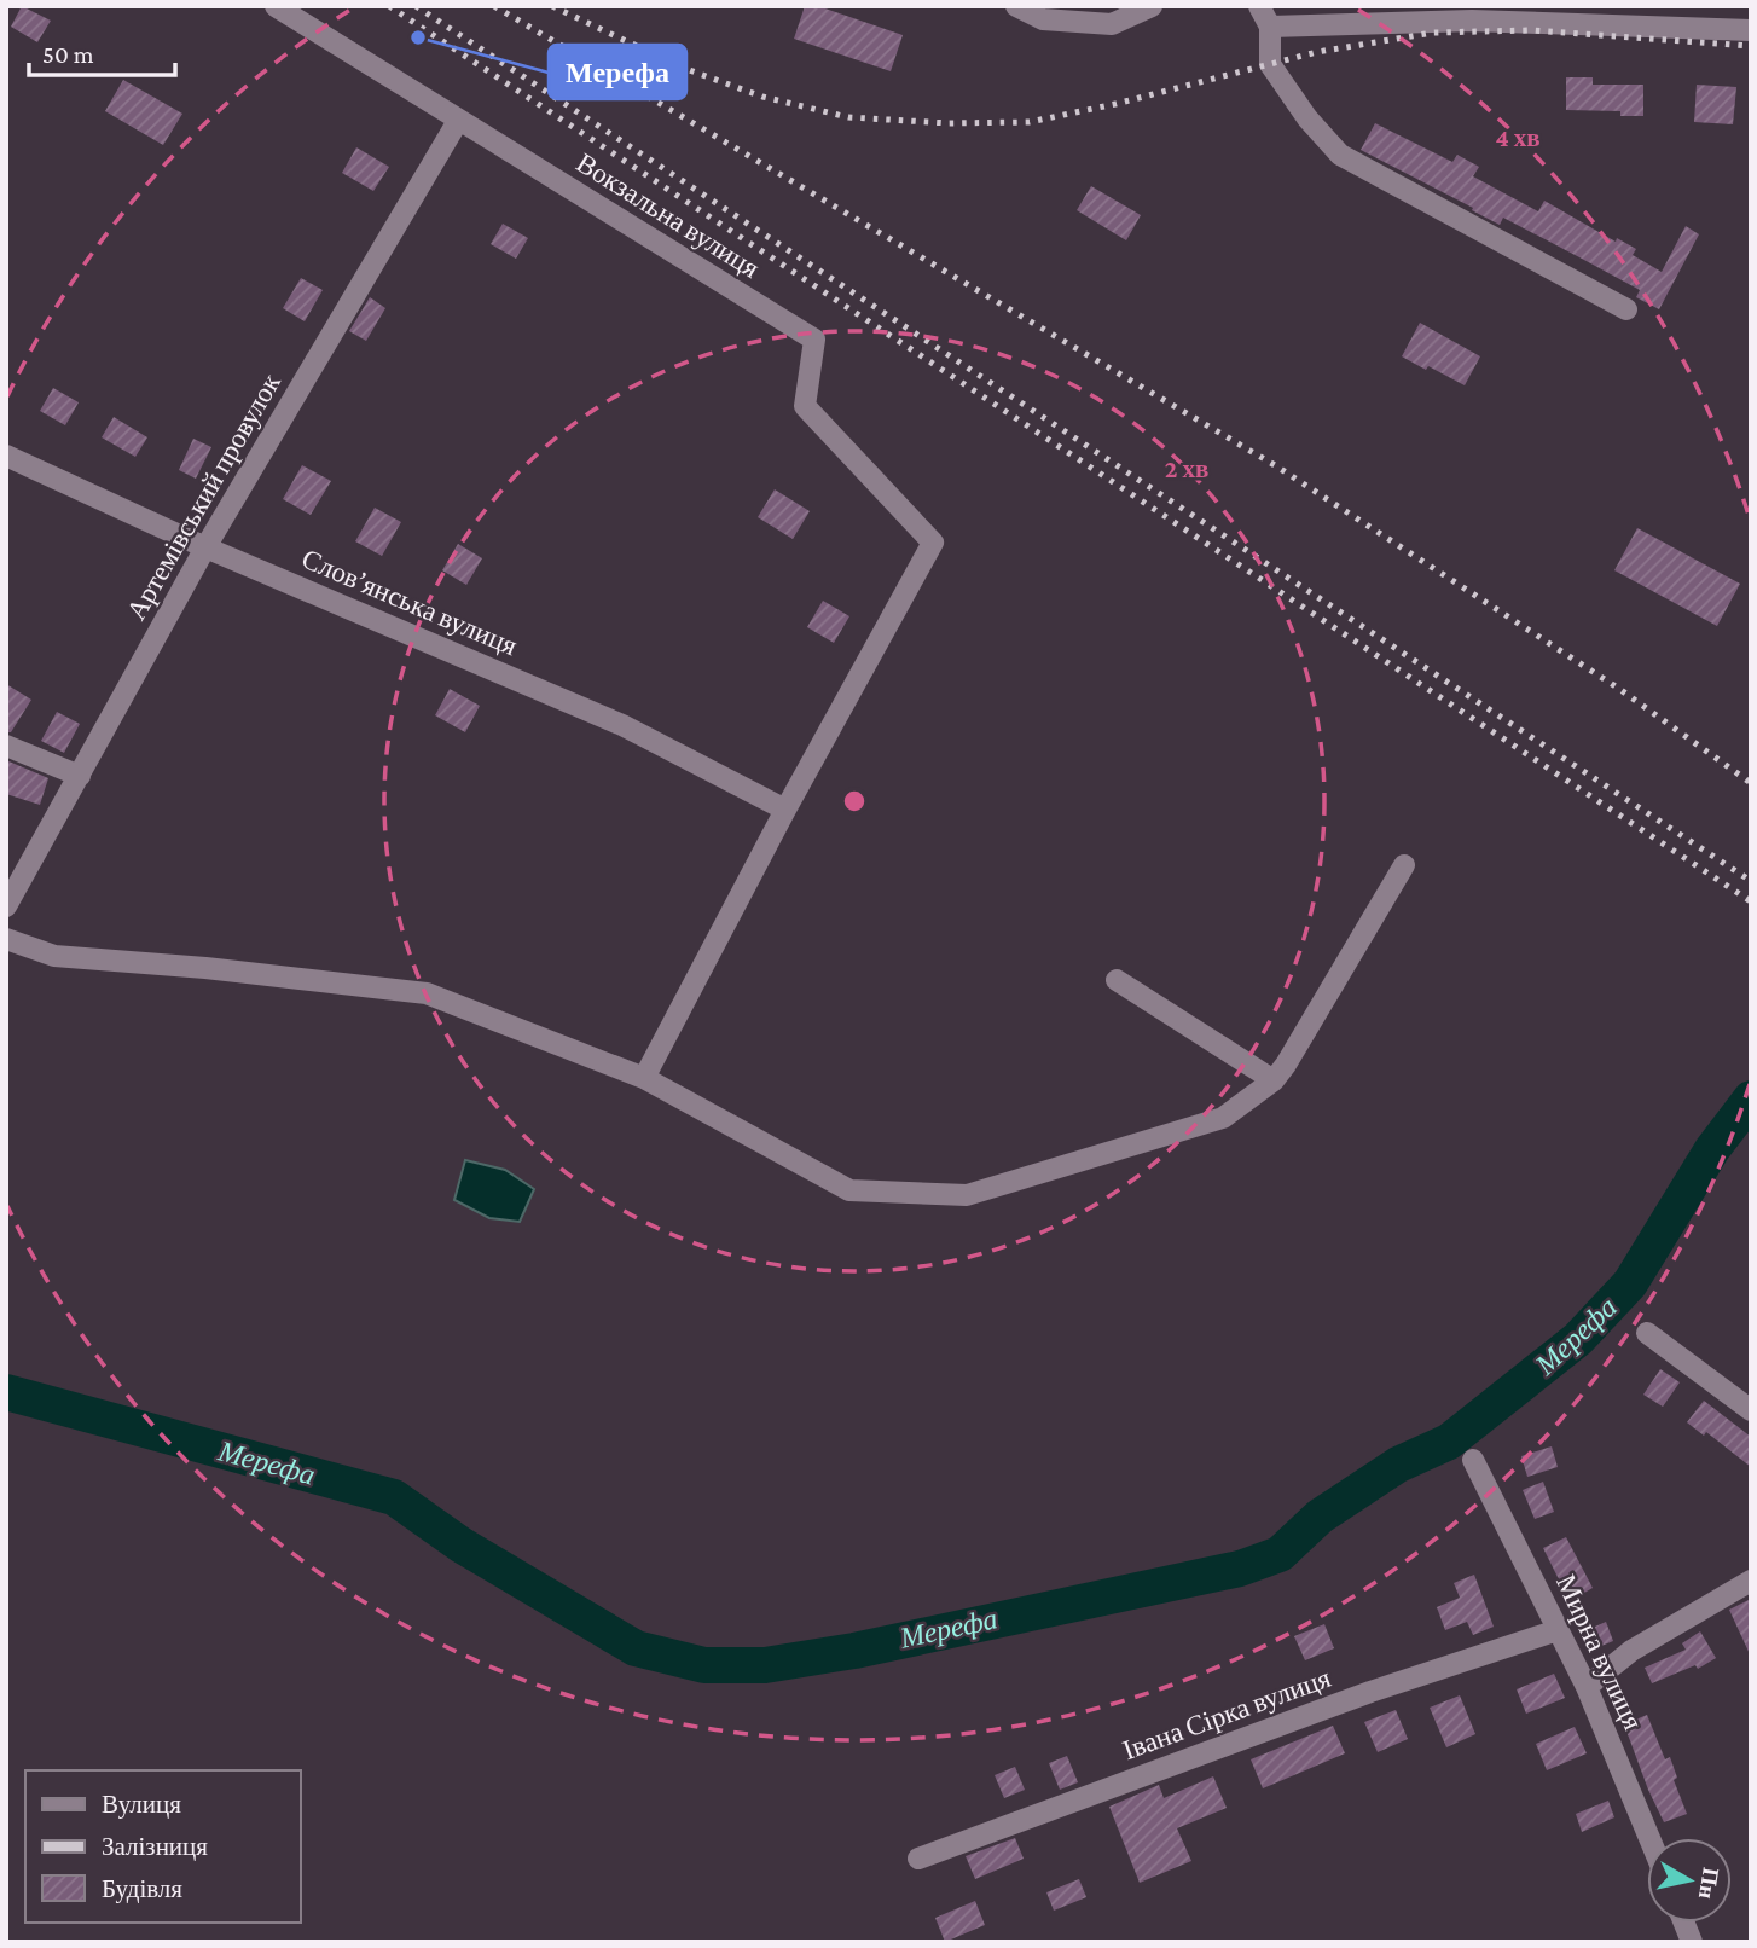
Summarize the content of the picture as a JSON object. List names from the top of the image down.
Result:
{
  "streets": {
    "street": [
      "Вокзальна вулиця",
      "Артемівський провулок",
      "Слов’янська вулиця",
      "Мирна вулиця",
      "Івана Сірка вулиця"
    ]
  },
  "crossings": [
    ["Вокзальна вулиця", "Артемівський провулок"],
    ["Вокзальна вулиця", "Слов’янська вулиця"],
    ["Артемівський провулок", "Слов’янська вулиця"],
    ["Мирна вулиця", "Івана Сірка вулиця"]
  ],
  "water": ["Мерефа"],
  "places": ["Мерефа"],
  "legend": ["Вулиця", "Залізниця", "Будівля"],
  "scale_bar": "50 m",
  "north": "right",
  "rings": ["4 хв", "2 хв"]
}
